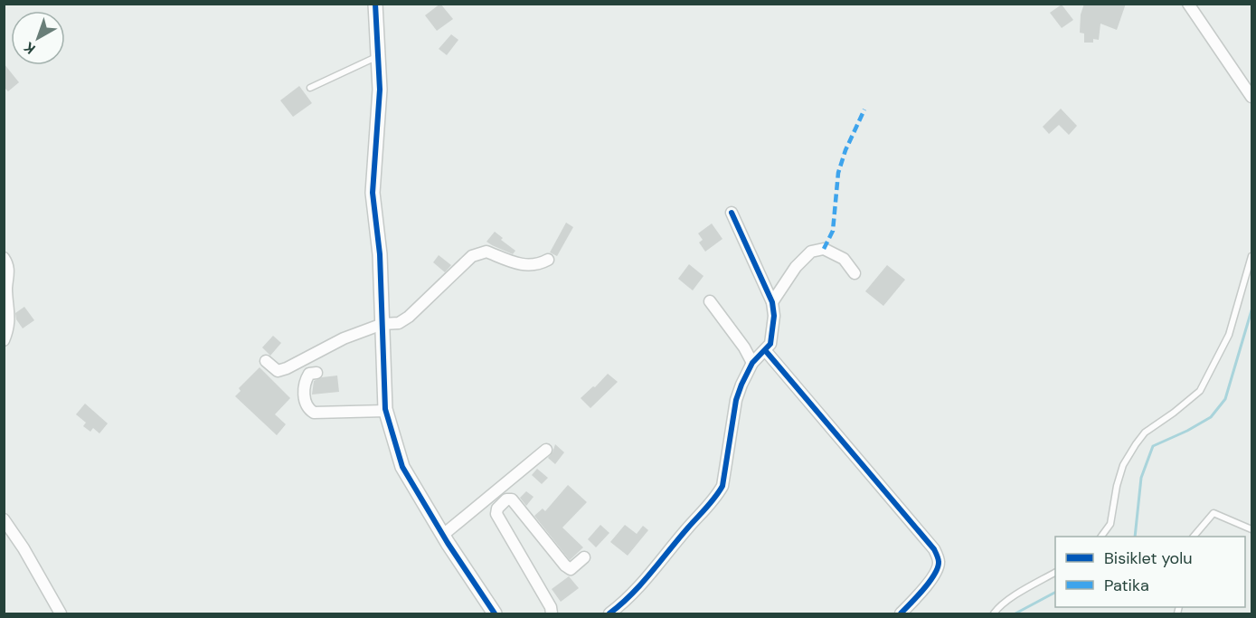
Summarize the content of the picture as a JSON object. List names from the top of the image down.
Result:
{
  "legend": ["Bisiklet yolu", "Patika"],
  "north": "bottom left"
}
